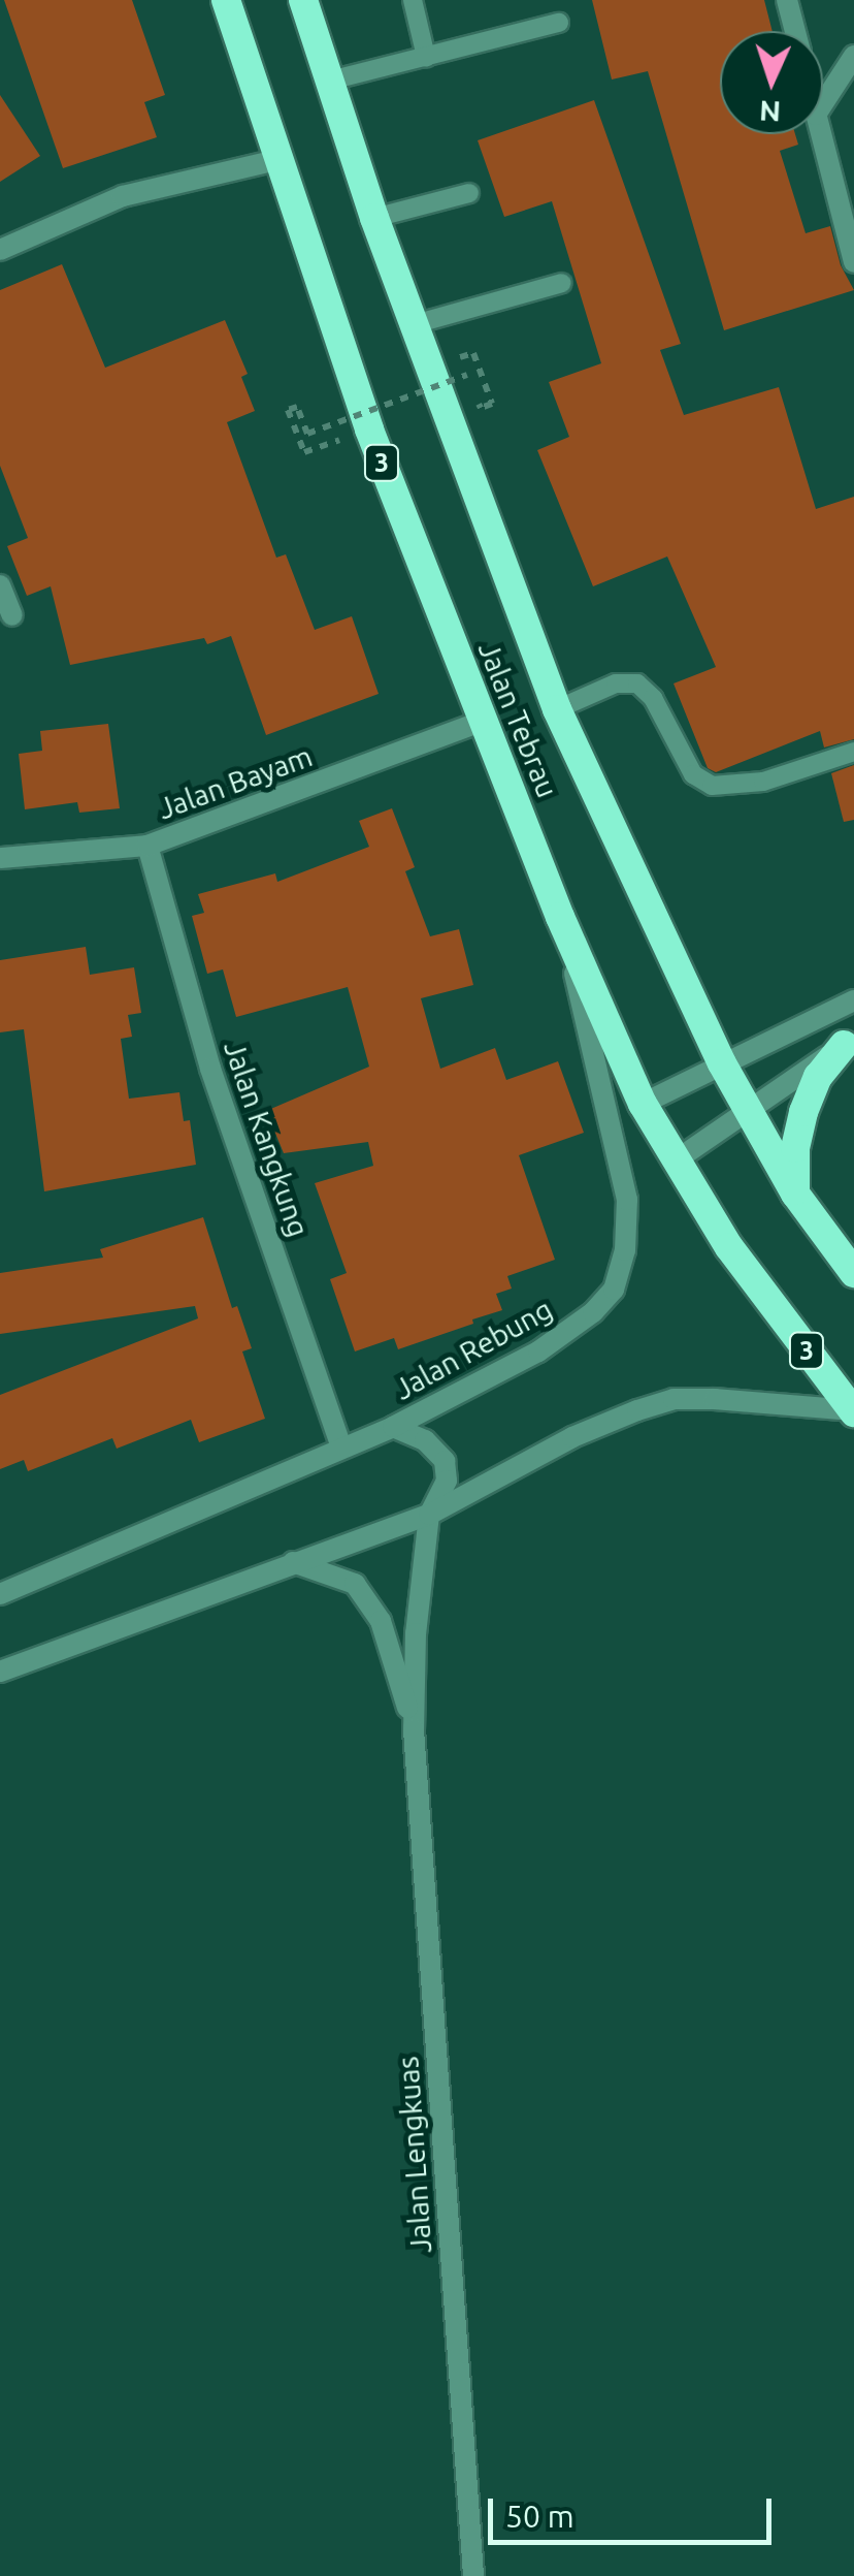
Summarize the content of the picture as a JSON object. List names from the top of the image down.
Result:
{
  "streets": {
    "highway": ["3", "Jalan Tebrau"],
    "street": [
      "Jalan Bayam",
      "Jalan Kangkung",
      "Jalan Rebung",
      "Jalan Lengkuas"
    ]
  },
  "crossings": [
    ["Jalan Tebrau", "Jalan Bayam"],
    ["Jalan Tebrau", "Jalan Rebung"],
    ["Jalan Bayam", "Jalan Kangkung"],
    ["Jalan Kangkung", "Jalan Rebung"],
    ["Jalan Rebung", "Jalan Lengkuas"]
  ],
  "scale_bar": "50 m",
  "north": "bottom"
}
